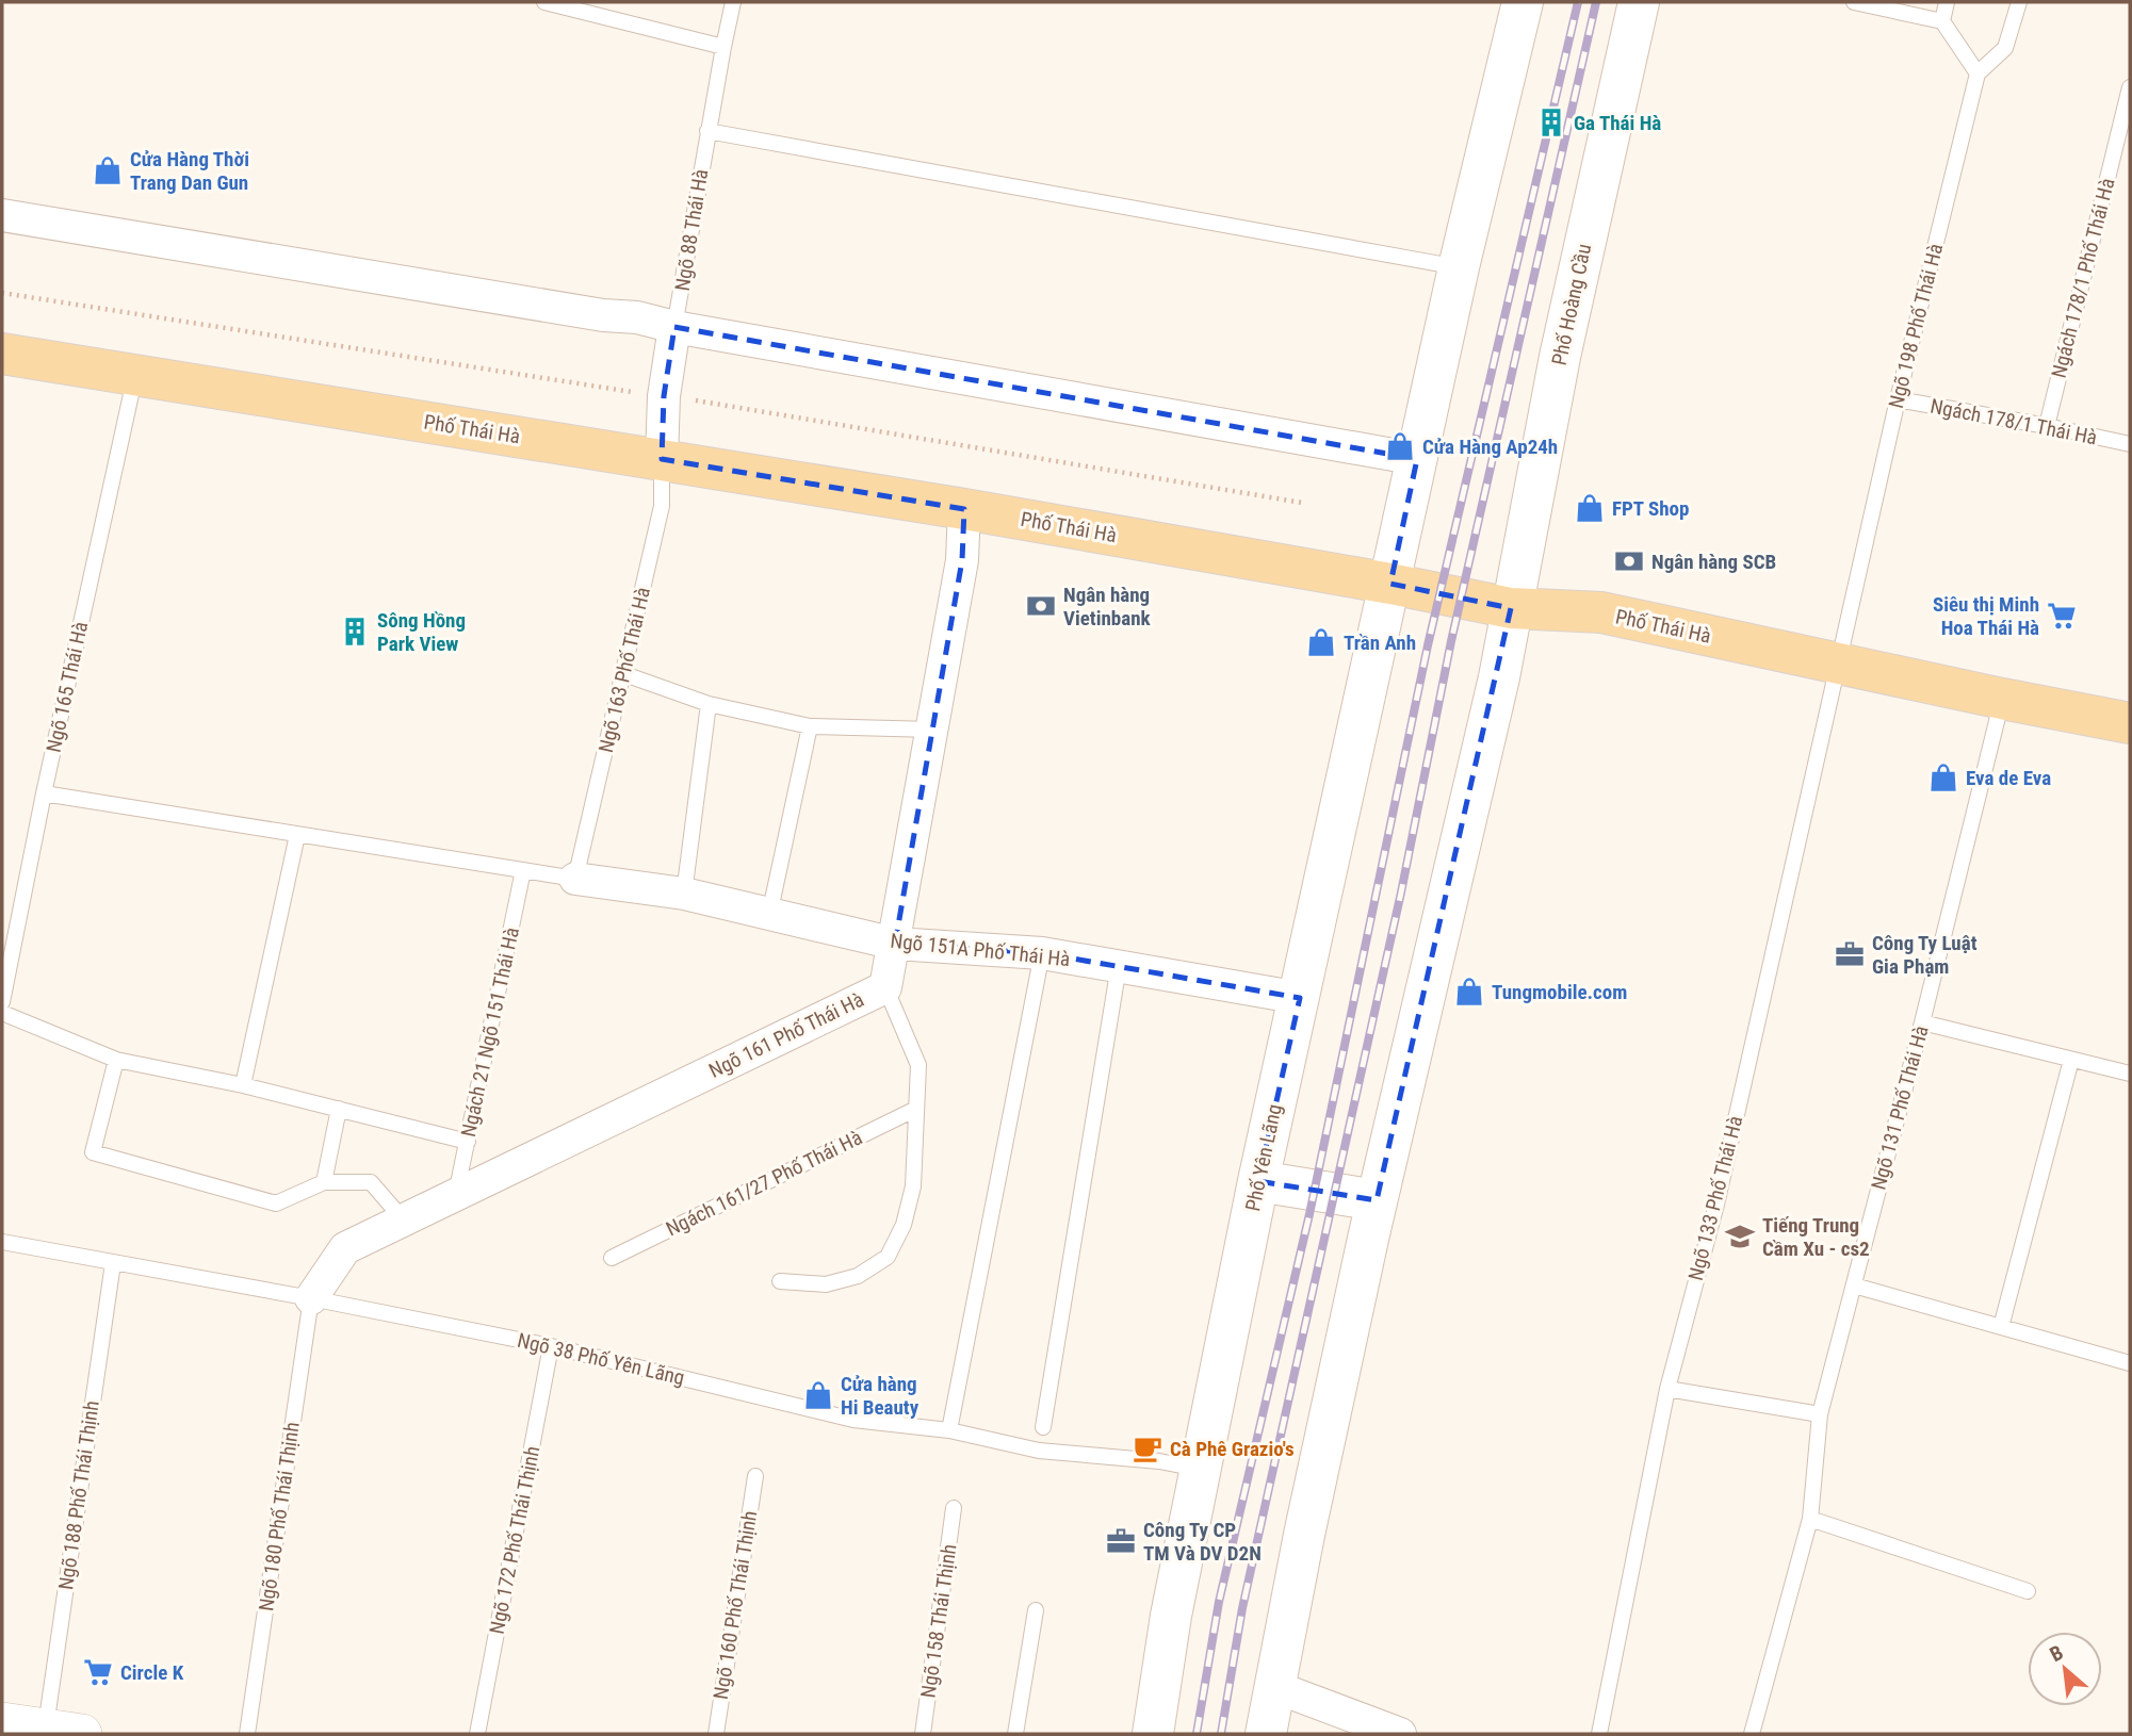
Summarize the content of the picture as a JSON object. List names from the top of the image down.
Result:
{
  "streets": {
    "main road": ["Phố Hoàng Cầu", "Phố Thái Hà", "Phố Yên Lãng"],
    "street": ["Ngõ 88 Thái Hà", "Ngõ 151A Phố Thái Hà", "Ngõ 161 Phố Thái Hà"],
    "lane": [
      "Ngách 178/1 Phố Thái Hà",
      "Ngõ 198 Phố Thái Hà",
      "Ngách 178/1 Thái Hà",
      "Ngõ 163 Phố Thái Hà",
      "Ngõ 165 Thái Hà",
      "Ngách 21 Ngõ 151 Thái Hà",
      "Ngõ 131 Phố Thái Hà",
      "Ngách 161/27 Phố Thái Hà",
      "Ngõ 133 Phố Thái Hà",
      "Ngõ 38 Phố Yên Lãng",
      "Ngõ 188 Phố Thái Thịnh",
      "Ngõ 180 Phố Thái Thịnh",
      "Ngõ 172 Phố Thái Thịnh",
      "Ngõ 160 Phố Thái Thịnh",
      "Ngõ 158 Thái Thịnh"
    ]
  },
  "crossings": [
    ["Ngõ 88 Thái Hà", "Phố Thái Hà"],
    ["Ngõ 88 Thái Hà", "Ngõ 163 Phố Thái Hà"],
    ["Ngách 178/1 Phố Thái Hà", "Ngách 178/1 Thái Hà"],
    ["Phố Hoàng Cầu", "Phố Thái Hà"],
    ["Ngõ 198 Phố Thái Hà", "Ngách 178/1 Thái Hà"],
    ["Ngõ 198 Phố Thái Hà", "Phố Thái Hà"],
    ["Ngõ 198 Phố Thái Hà", "Ngõ 133 Phố Thái Hà"],
    ["Phố Thái Hà", "Ngõ 163 Phố Thái Hà"],
    ["Phố Thái Hà", "Ngõ 165 Thái Hà"],
    ["Phố Thái Hà", "Ngõ 161 Phố Thái Hà"],
    ["Phố Thái Hà", "Ngõ 131 Phố Thái Hà"],
    ["Phố Thái Hà", "Phố Yên Lãng"],
    ["Phố Thái Hà", "Ngõ 133 Phố Thái Hà"],
    ["Ngõ 163 Phố Thái Hà", "Ngõ 151A Phố Thái Hà"],
    ["Ngõ 151A Phố Thái Hà", "Ngõ 161 Phố Thái Hà"],
    ["Ngõ 151A Phố Thái Hà", "Phố Yên Lãng"],
    ["Ngách 21 Ngõ 151 Thái Hà", "Ngõ 161 Phố Thái Hà"],
    ["Ngõ 161 Phố Thái Hà", "Ngõ 38 Phố Yên Lãng"],
    ["Ngõ 161 Phố Thái Hà", "Ngõ 180 Phố Thái Thịnh"],
    ["Phố Yên Lãng", "Ngõ 38 Phố Yên Lãng"],
    ["Ngõ 38 Phố Yên Lãng", "Ngõ 188 Phố Thái Thịnh"],
    ["Ngõ 38 Phố Yên Lãng", "Ngõ 180 Phố Thái Thịnh"],
    ["Ngõ 38 Phố Yên Lãng", "Ngõ 172 Phố Thái Thịnh"]
  ],
  "places": {
    "building": ["Ga Thái Hà", "Sông Hồng Park View"],
    "shop": [
      "Cửa Hàng Thời Trang Dan Gun",
      "Cửa Hàng Ap24h",
      "FPT Shop",
      "Trần Anh",
      "Eva de Eva",
      "Tungmobile.com",
      "Cửa hàng Hi Beauty"
    ],
    "bank": ["Ngân hàng SCB", "Ngân hàng Vietinbank"],
    "supermarket": ["Siêu thị Minh Hoa Thái Hà", "Circle K"],
    "office": ["Công Ty Luật Gia Phạm", "Công Ty CP TM Và DV D2N"],
    "school or university": ["Tiếng Trung Cầm Xu - cs2"],
    "cafe": ["Cà Phê Grazio's"]
  },
  "north": "top left"
}
